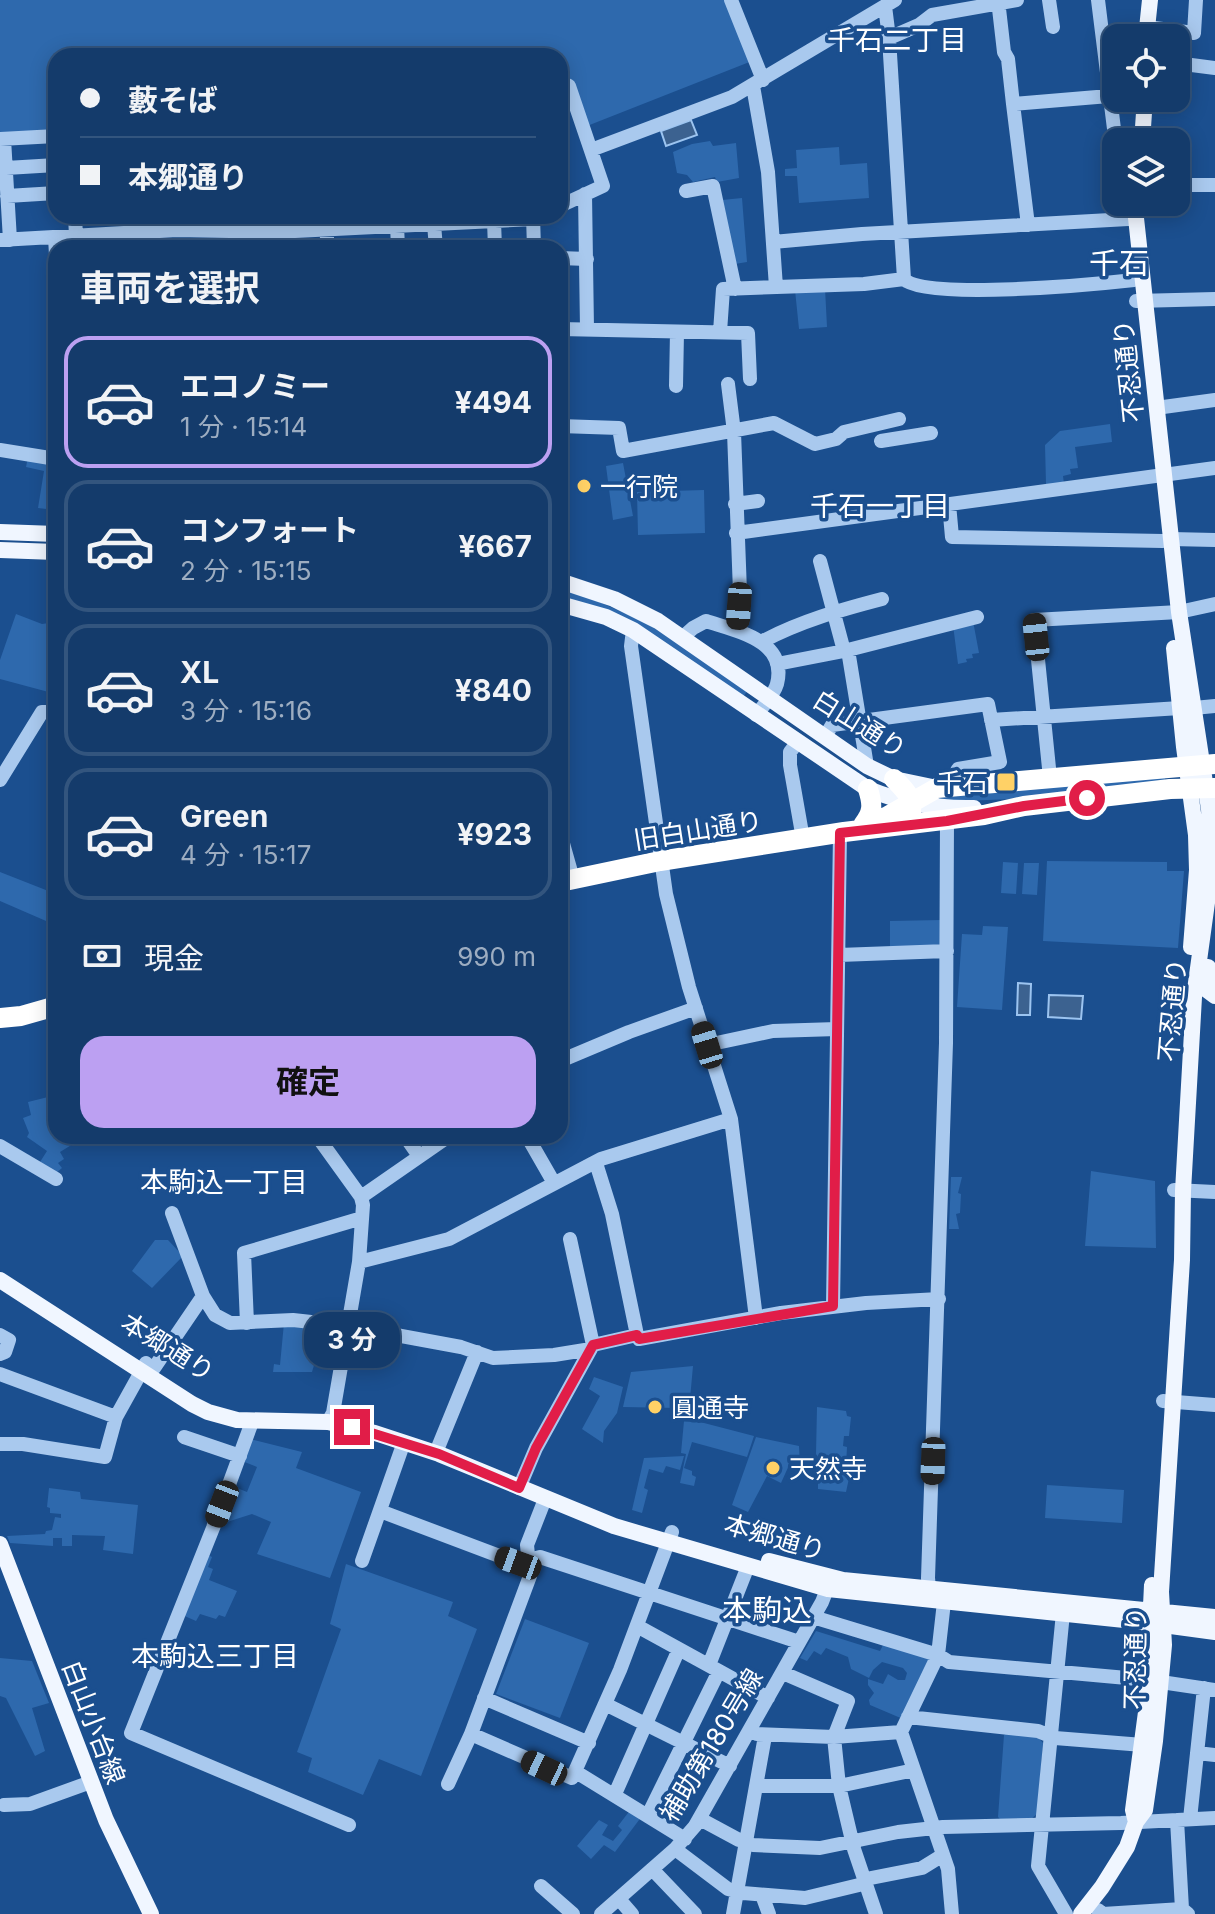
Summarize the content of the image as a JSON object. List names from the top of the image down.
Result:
{
  "streets": {
    "highway": ["白山通り", "旧白山通り"],
    "main road": ["不忍通り", "本郷通り", "白山小台線"],
    "street": ["補助第180号線"]
  },
  "crossings": [
    ["不忍通り", "白山通り"],
    ["不忍通り", "本郷通り"],
    ["本郷通り", "補助第180号線"]
  ],
  "districts": [
    "千石二丁目",
    "千石",
    "千石一丁目",
    "本駒込一丁目",
    "本駒込",
    "本駒込三丁目"
  ],
  "places": {
    "other": ["一行院", "圓通寺", "天然寺"],
    "transit": ["千石"]
  },
  "page": {
    "banner": ["藪そば", "本郷通り"],
    "heading": "車両を選択",
    "list": [
      {
        "name": "エコノミー",
        "note": "1 分 · 15:14",
        "value": "¥494"
      },
      {
        "name": "コンフォート",
        "note": "2 分 · 15:15",
        "value": "¥667"
      },
      {
        "name": "XL",
        "note": "3 分 · 15:16",
        "value": "¥840"
      },
      {
        "name": "Green",
        "note": "4 分 · 15:17",
        "value": "¥923"
      }
    ],
    "pay": ["現金", "990 m"],
    "buttons": "確定",
    "bubble": "3 分"
  }
}
